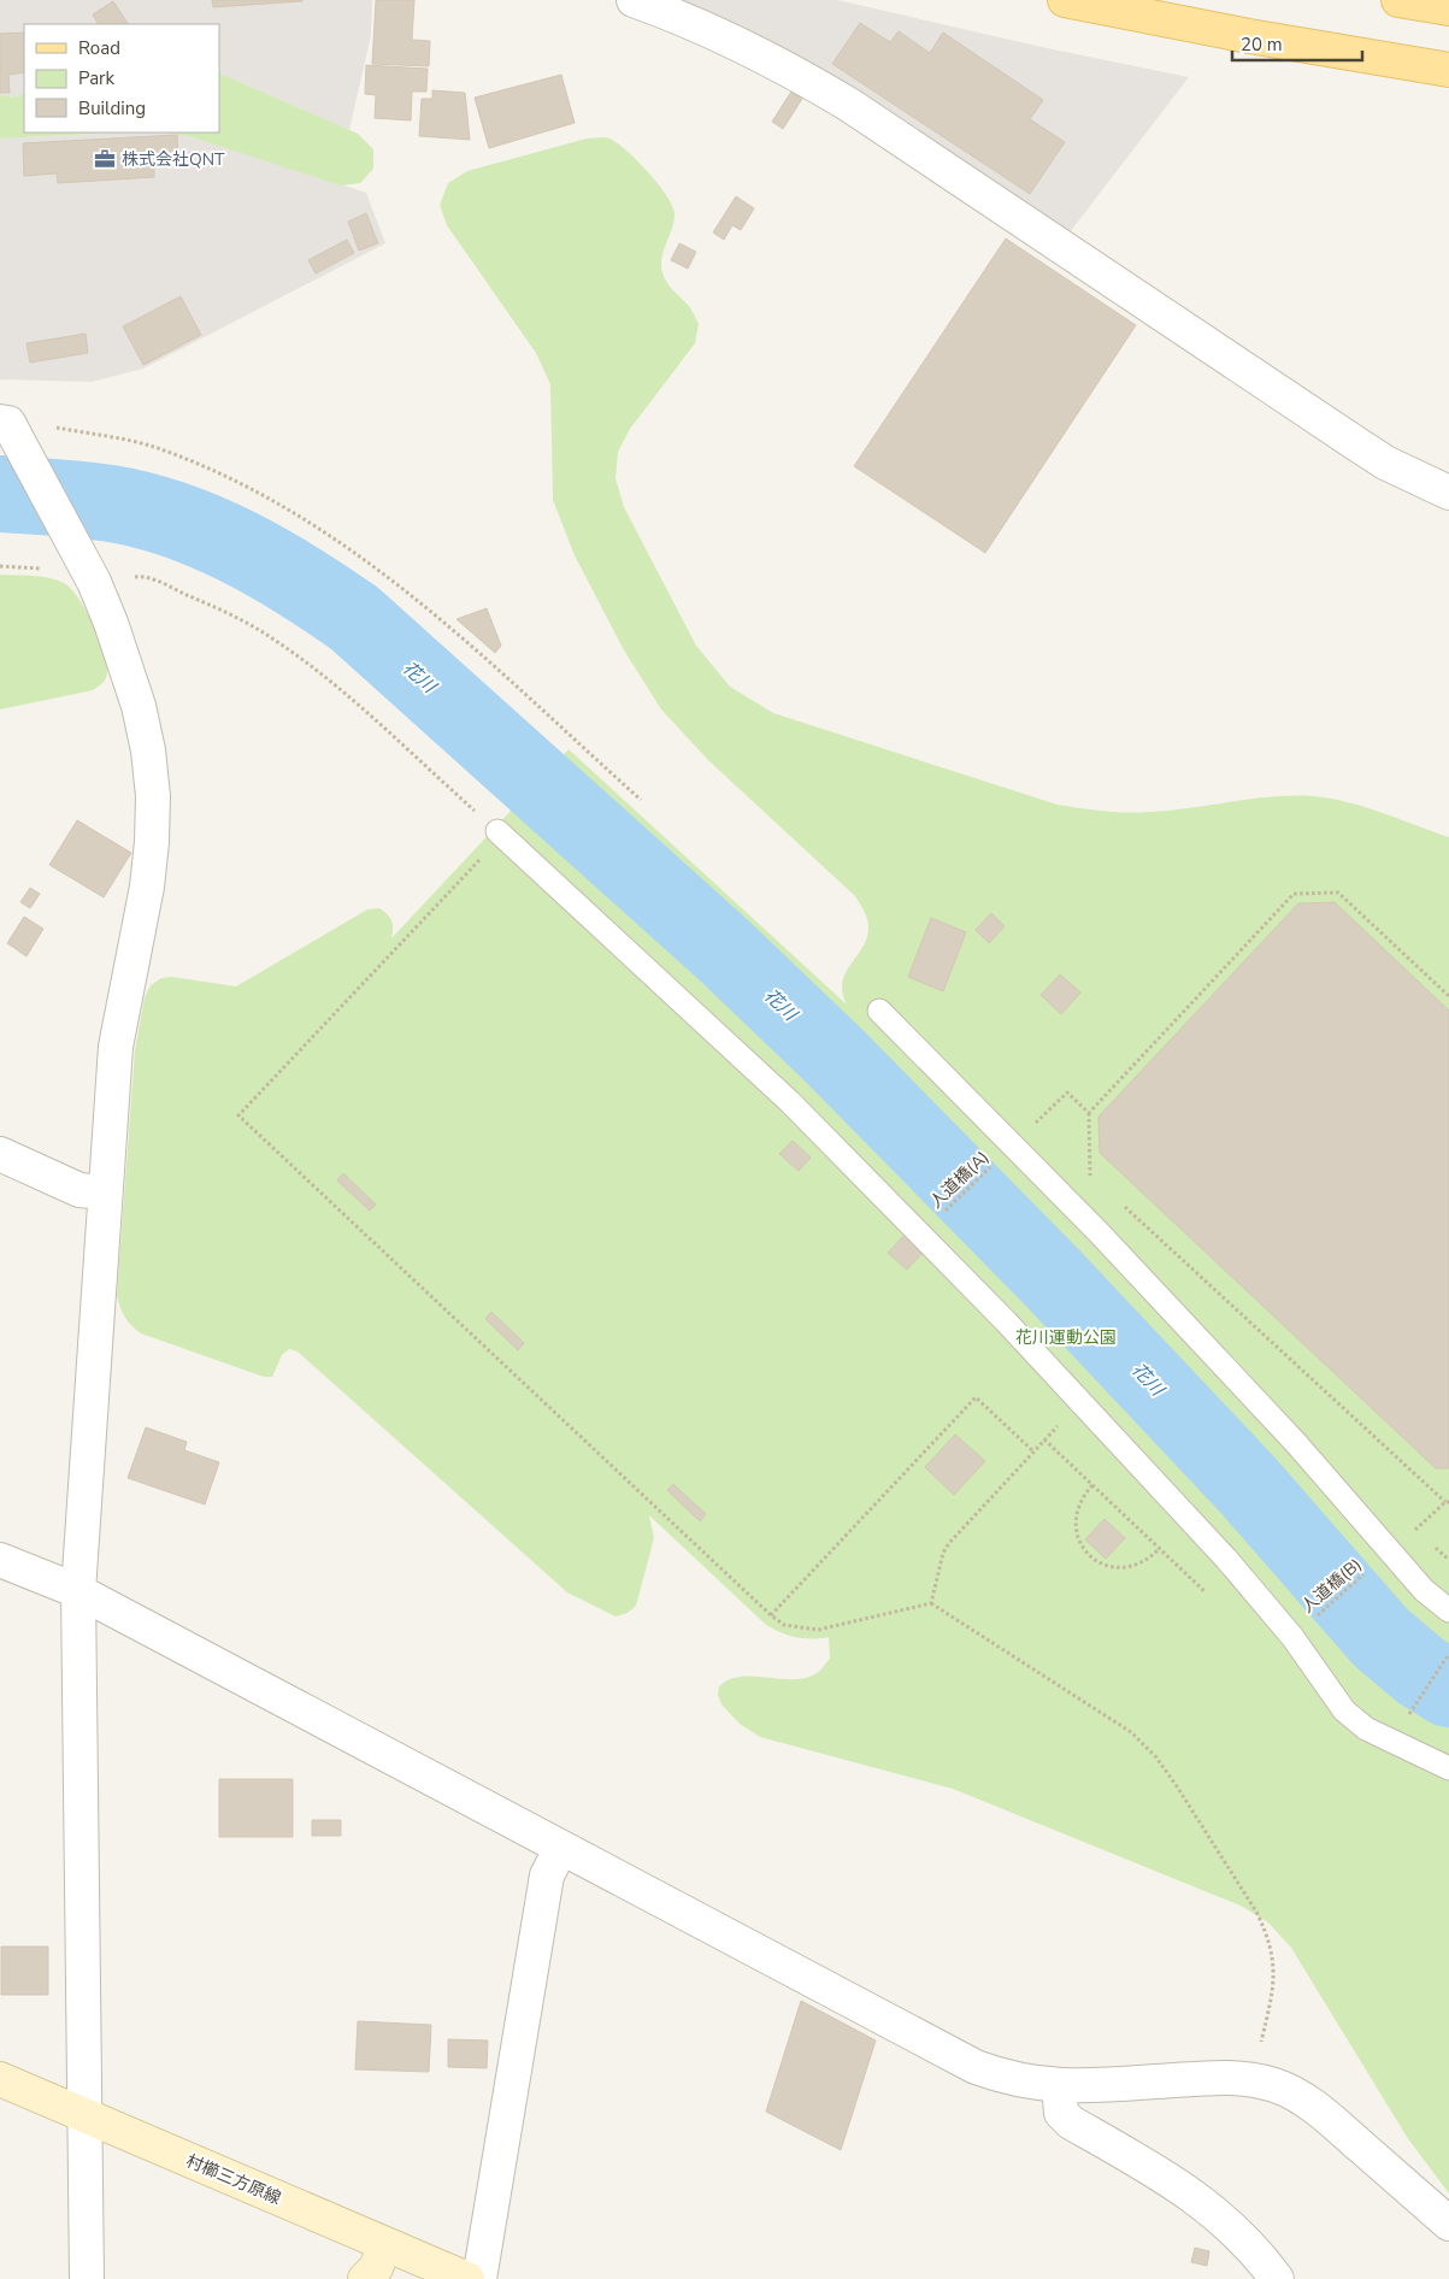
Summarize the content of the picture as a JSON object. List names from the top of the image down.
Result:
{
  "streets": {
    "main road": ["村櫛三方原線"],
    "path": ["人道橋(A)", "人道橋(B)"]
  },
  "water": ["花川"],
  "parks": ["花川運動公園"],
  "places": {
    "office": ["株式会社QNT"]
  },
  "legend": ["Road", "Park", "Building"],
  "scale_bar": "20 m"
}
